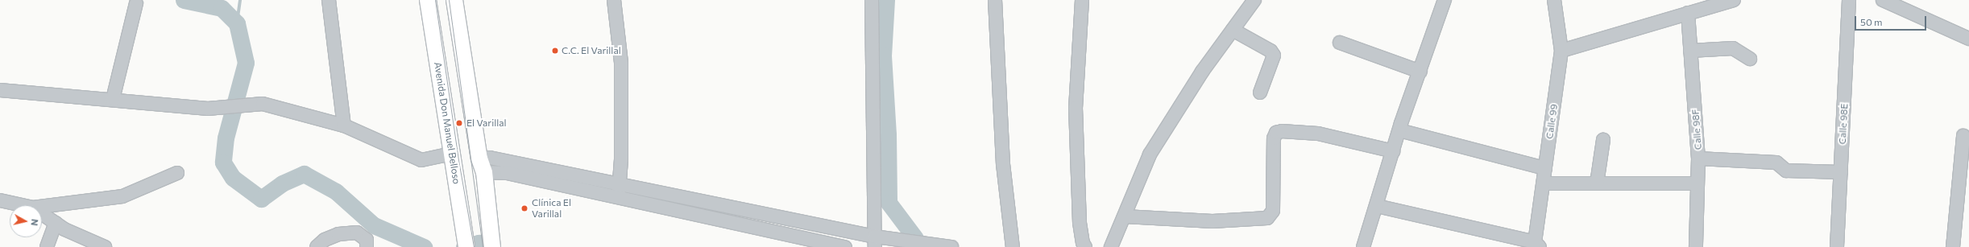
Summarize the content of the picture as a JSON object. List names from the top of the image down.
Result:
{
  "streets": {
    "main road": ["Avenida Don Manuel Belloso"],
    "street": ["Calle 99", "Calle 98E", "Calle 98F"]
  },
  "places": ["C.C. El Varillal", "El Varillal", "Clínica El Varillal"],
  "scale_bar": "50 m",
  "north": "right"
}
